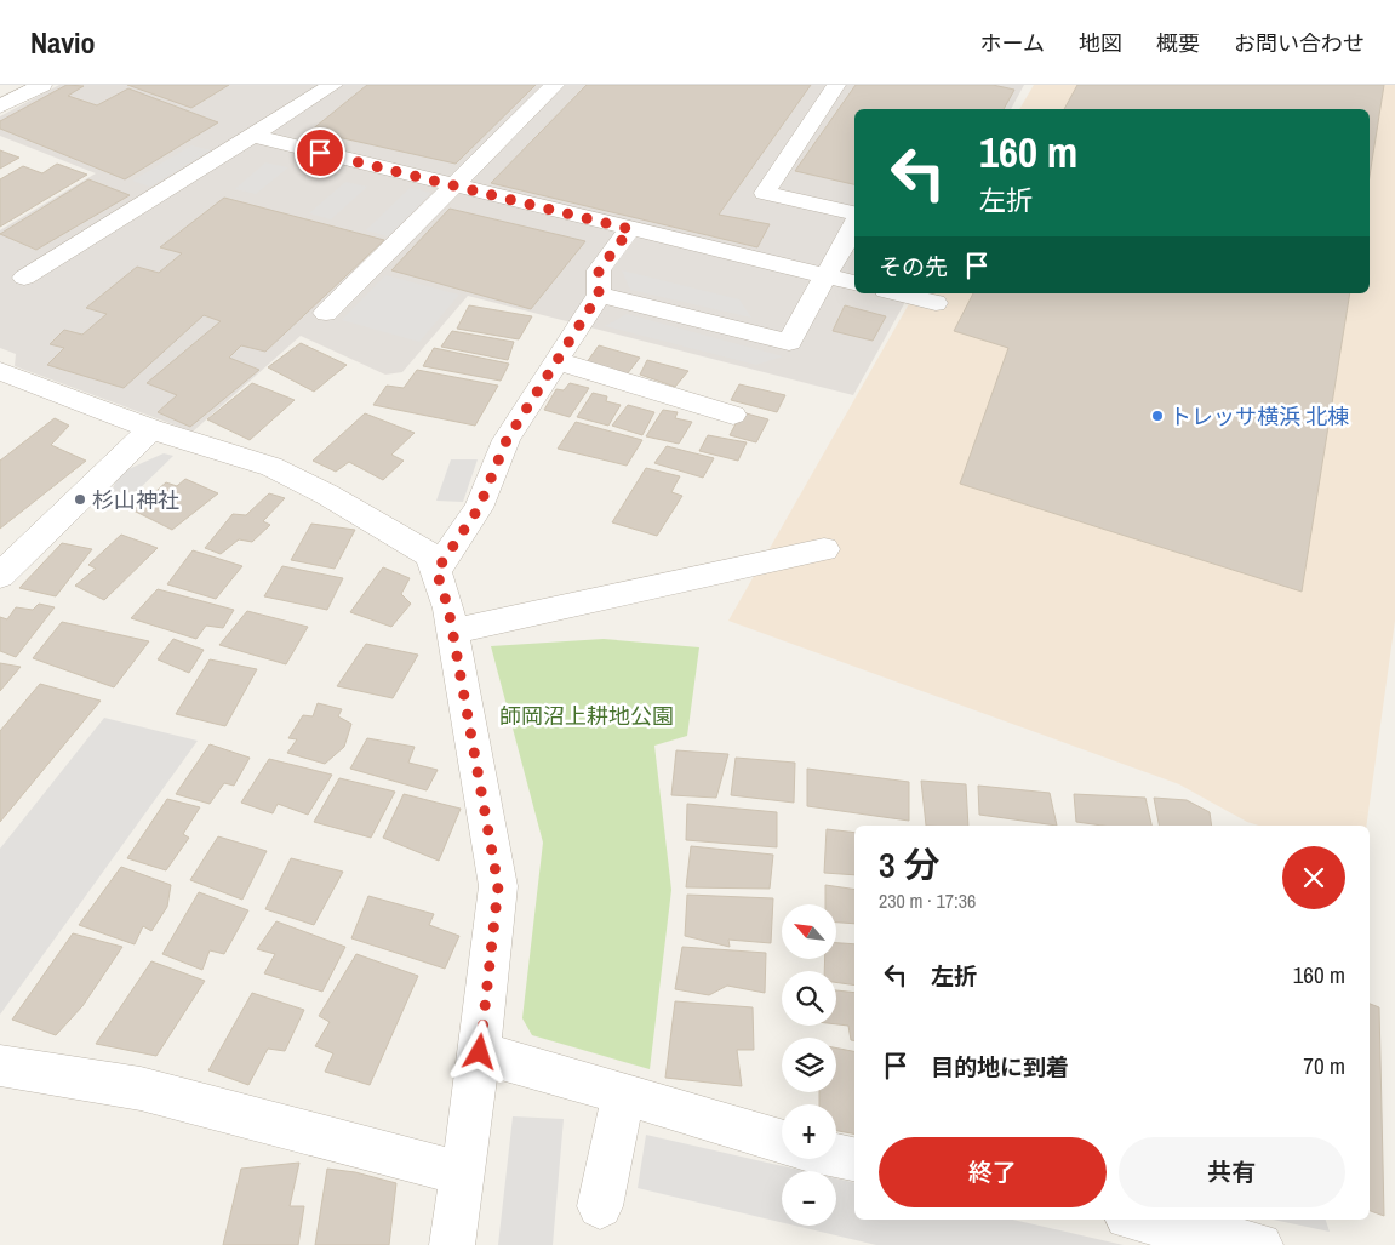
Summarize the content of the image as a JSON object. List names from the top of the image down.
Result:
{
  "parks": ["師岡沼上耕地公園"],
  "places": ["トレッサ横浜 北棟", "杉山神社"],
  "north": "top left",
  "page": {
    "header": "Navio",
    "nav": [
      "ホーム",
      "地図",
      "概要",
      "お問い合わせ"
    ],
    "turn": ["160 m", "左折"],
    "then": "その先",
    "heading": ["3 分", "230 m · 17:36"],
    "map_buttons": ["+", "−"],
    "list": [
      {
        "name": "左折",
        "value": "160 m"
      },
      {
        "name": "目的地に到着",
        "value": "70 m"
      }
    ],
    "buttons": ["終了", "共有"]
  }
}
